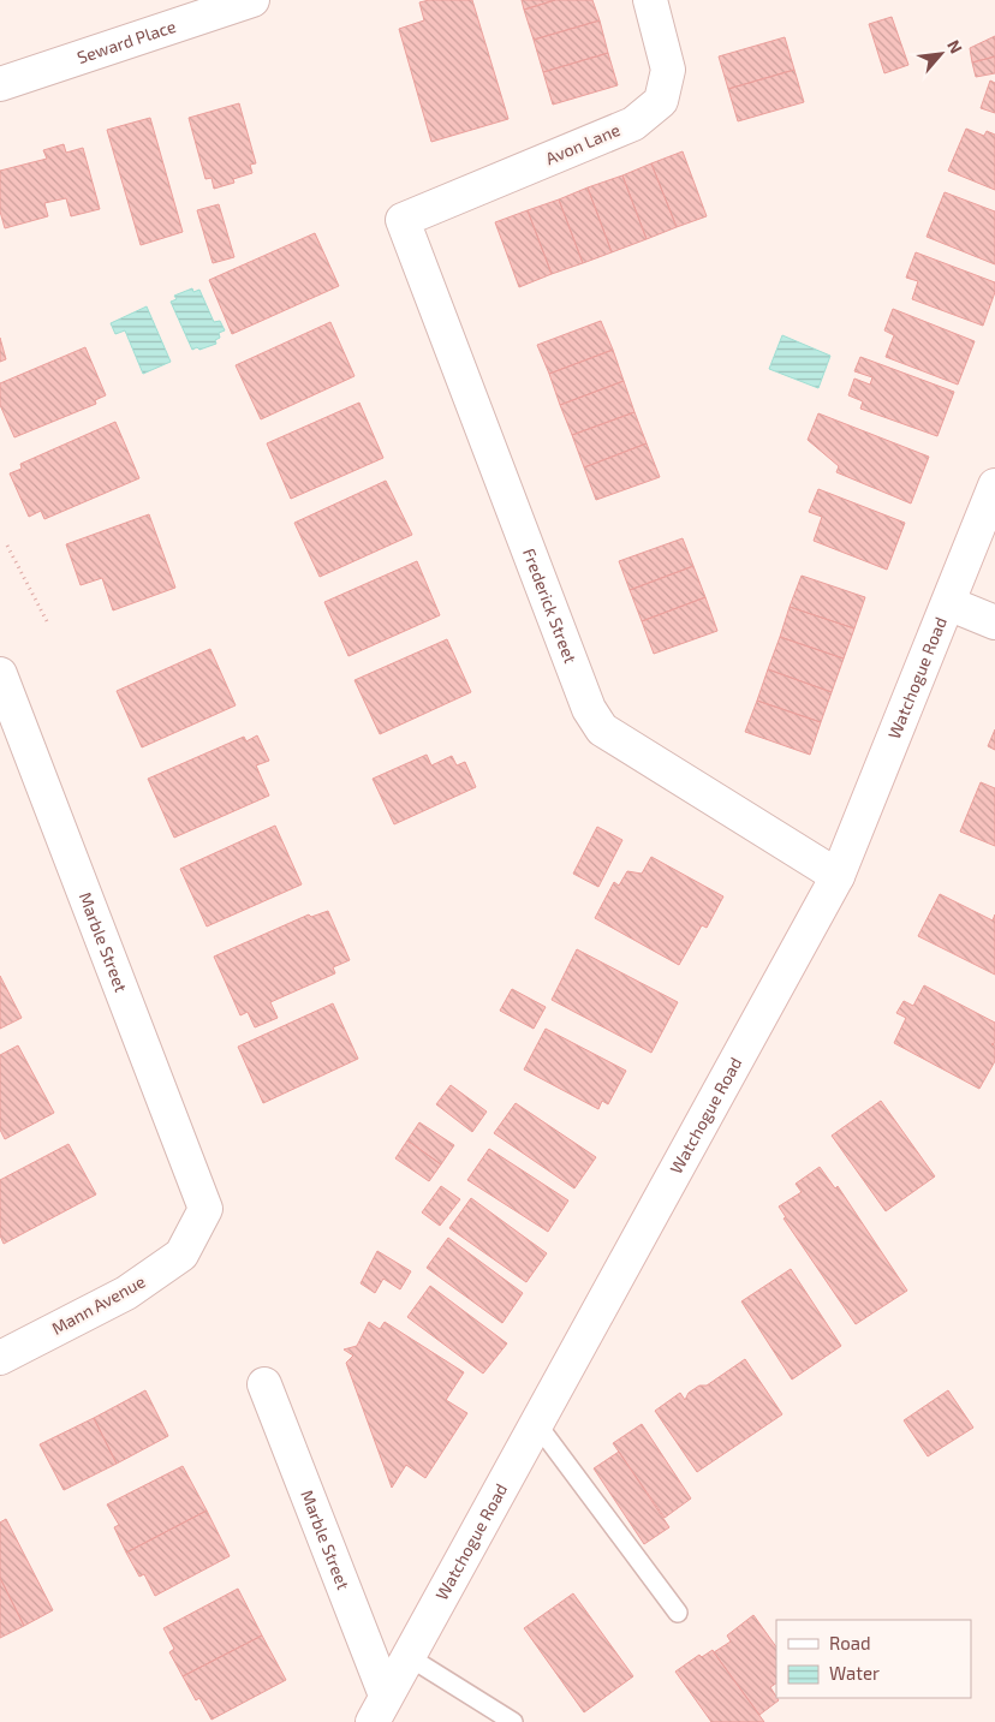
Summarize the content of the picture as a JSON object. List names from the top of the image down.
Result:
{
  "streets": {
    "street": [
      "Seward Place",
      "Avon Lane",
      "Frederick Street",
      "Watchogue Road",
      "Marble Street",
      "Mann Avenue"
    ]
  },
  "crossings": [
    ["Avon Lane", "Frederick Street"],
    ["Frederick Street", "Watchogue Road"],
    ["Watchogue Road", "Marble Street"],
    ["Marble Street", "Mann Avenue"]
  ],
  "legend": ["Road", "Water"],
  "north": "top right"
}
